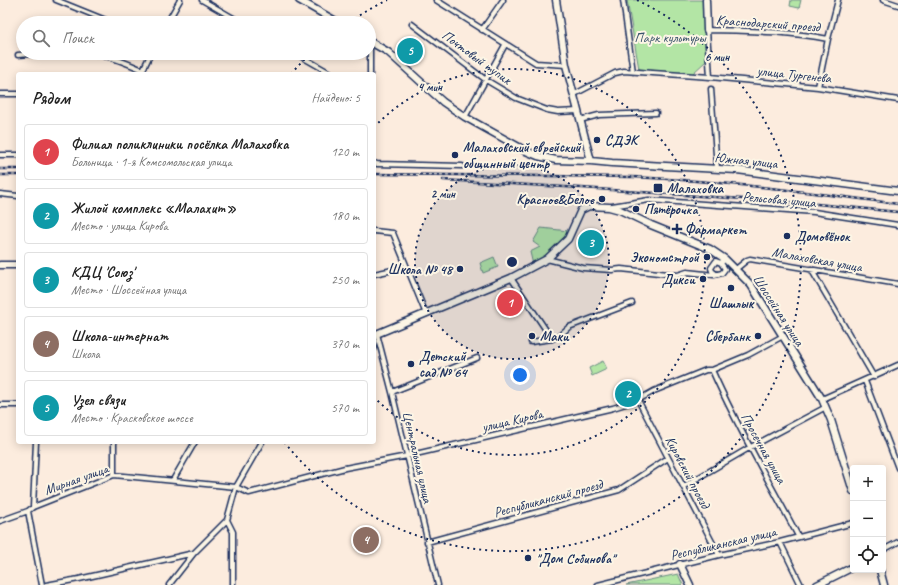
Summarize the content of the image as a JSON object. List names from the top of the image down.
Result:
{
  "streets": {
    "main road": ["Южная улица", "Шоссейная улица"],
    "street": [
      "Краснодарский проезд",
      "Почтовый тупик",
      "улица Тургенева",
      "Рельсовая улица",
      "Малаховская улица",
      "улица Кирова",
      "Просечная улица",
      "Центральная улица",
      "Кировский проезд",
      "Мирная улица",
      "Республиканский проезд",
      "Республиканская улица"
    ]
  },
  "crossings": [
    ["Рельсовая улица", "Шоссейная улица"],
    ["Малаховская улица", "Шоссейная улица"],
    ["Шоссейная улица", "улица Кирова"],
    ["улица Кирова", "Просечная улица"],
    ["улица Кирова", "Центральная улица"],
    ["улица Кирова", "Кировский проезд"],
    ["улица Кирова", "Мирная улица"],
    ["Просечная улица", "Республиканская улица"],
    ["Центральная улица", "Республиканский проезд"],
    ["Кировский проезд", "Республиканский проезд"],
    ["Кировский проезд", "Республиканская улица"]
  ],
  "parks": ["Парк культуры"],
  "places": {
    "other": [
      "СДЭК",
      "Малаховский еврейский общинный центр",
      "Красное&Белое",
      "Пятёрочка",
      "Домовёнок",
      "Экономстрой",
      "Школа № 48",
      "Дикси",
      "Шашлык",
      "Маки",
      "Сбербанк",
      "Детский сад № 64",
      "\"Дом Собинова\""
    ],
    "transit": ["Малаховка"],
    "health": ["Фармаркет"]
  },
  "page": {
    "search": "Поиск",
    "pins": [
      "5",
      "3",
      "1",
      "2",
      "4"
    ],
    "heading": ["Рядом", "Найдено: 5"],
    "list": [
      {
        "mark": "1",
        "name": "Филиал поликлиники посёлка Малаховка",
        "note": "Больница · 1-я Комсомольская улица",
        "value": "120 m"
      },
      {
        "mark": "2",
        "name": "Жилой комплекс «Малахит»",
        "note": "Место · улица Кирова",
        "value": "180 m"
      },
      {
        "mark": "3",
        "name": "КДЦ 'Союз'",
        "note": "Место · Шоссейная улица",
        "value": "250 m"
      },
      {
        "mark": "4",
        "name": "Школа-интернат",
        "note": "Школа",
        "value": "370 m"
      },
      {
        "mark": "5",
        "name": "Узел связи",
        "note": "Место · Красковское шоссе",
        "value": "570 m"
      }
    ],
    "map_buttons": ["+", "−"]
  },
  "rings": ["6 мин", "4 мин", "2 мин"]
}
